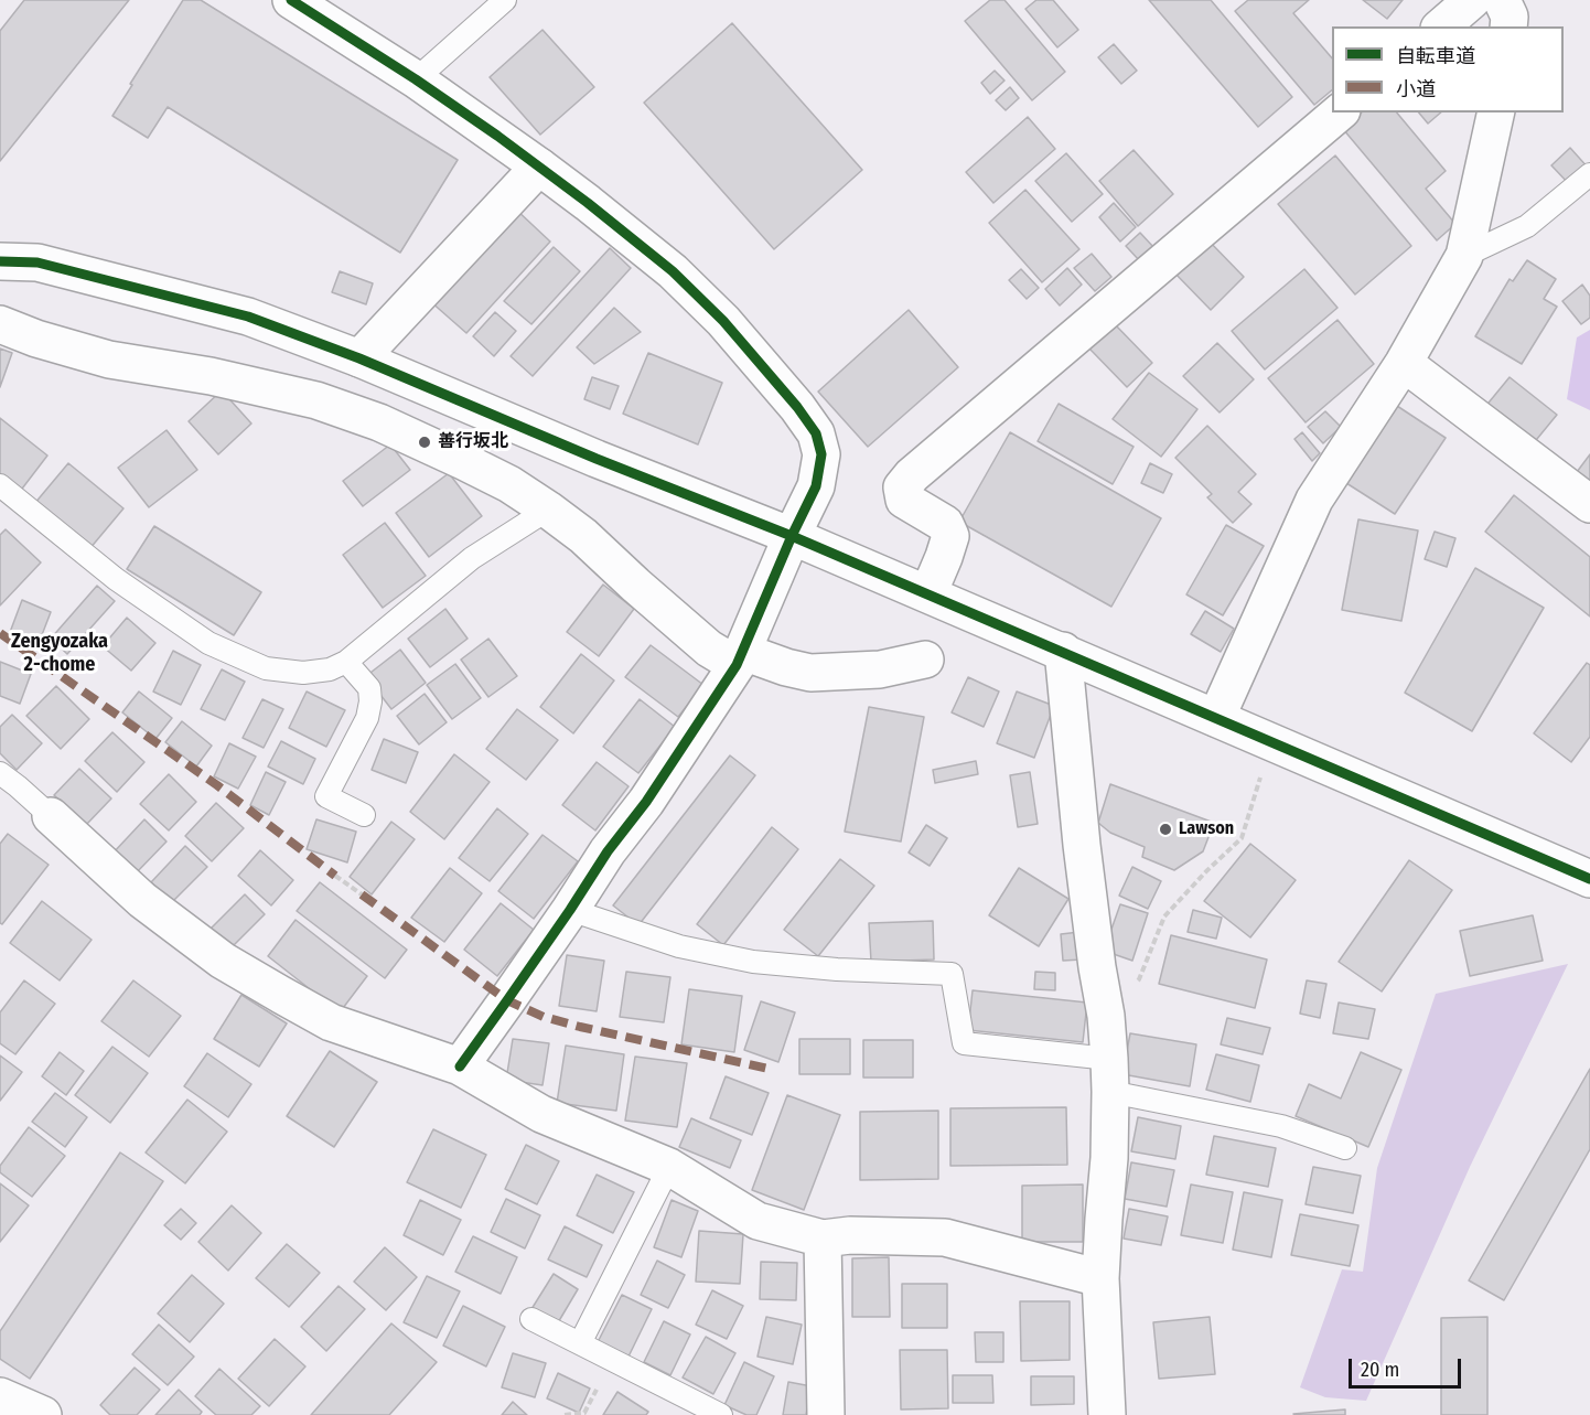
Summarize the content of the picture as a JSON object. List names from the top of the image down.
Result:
{
  "districts": ["Zengyozaka 2-chome"],
  "places": ["善行坂北", "Lawson"],
  "legend": ["自転車道", "小道"],
  "scale_bar": "20 m"
}
